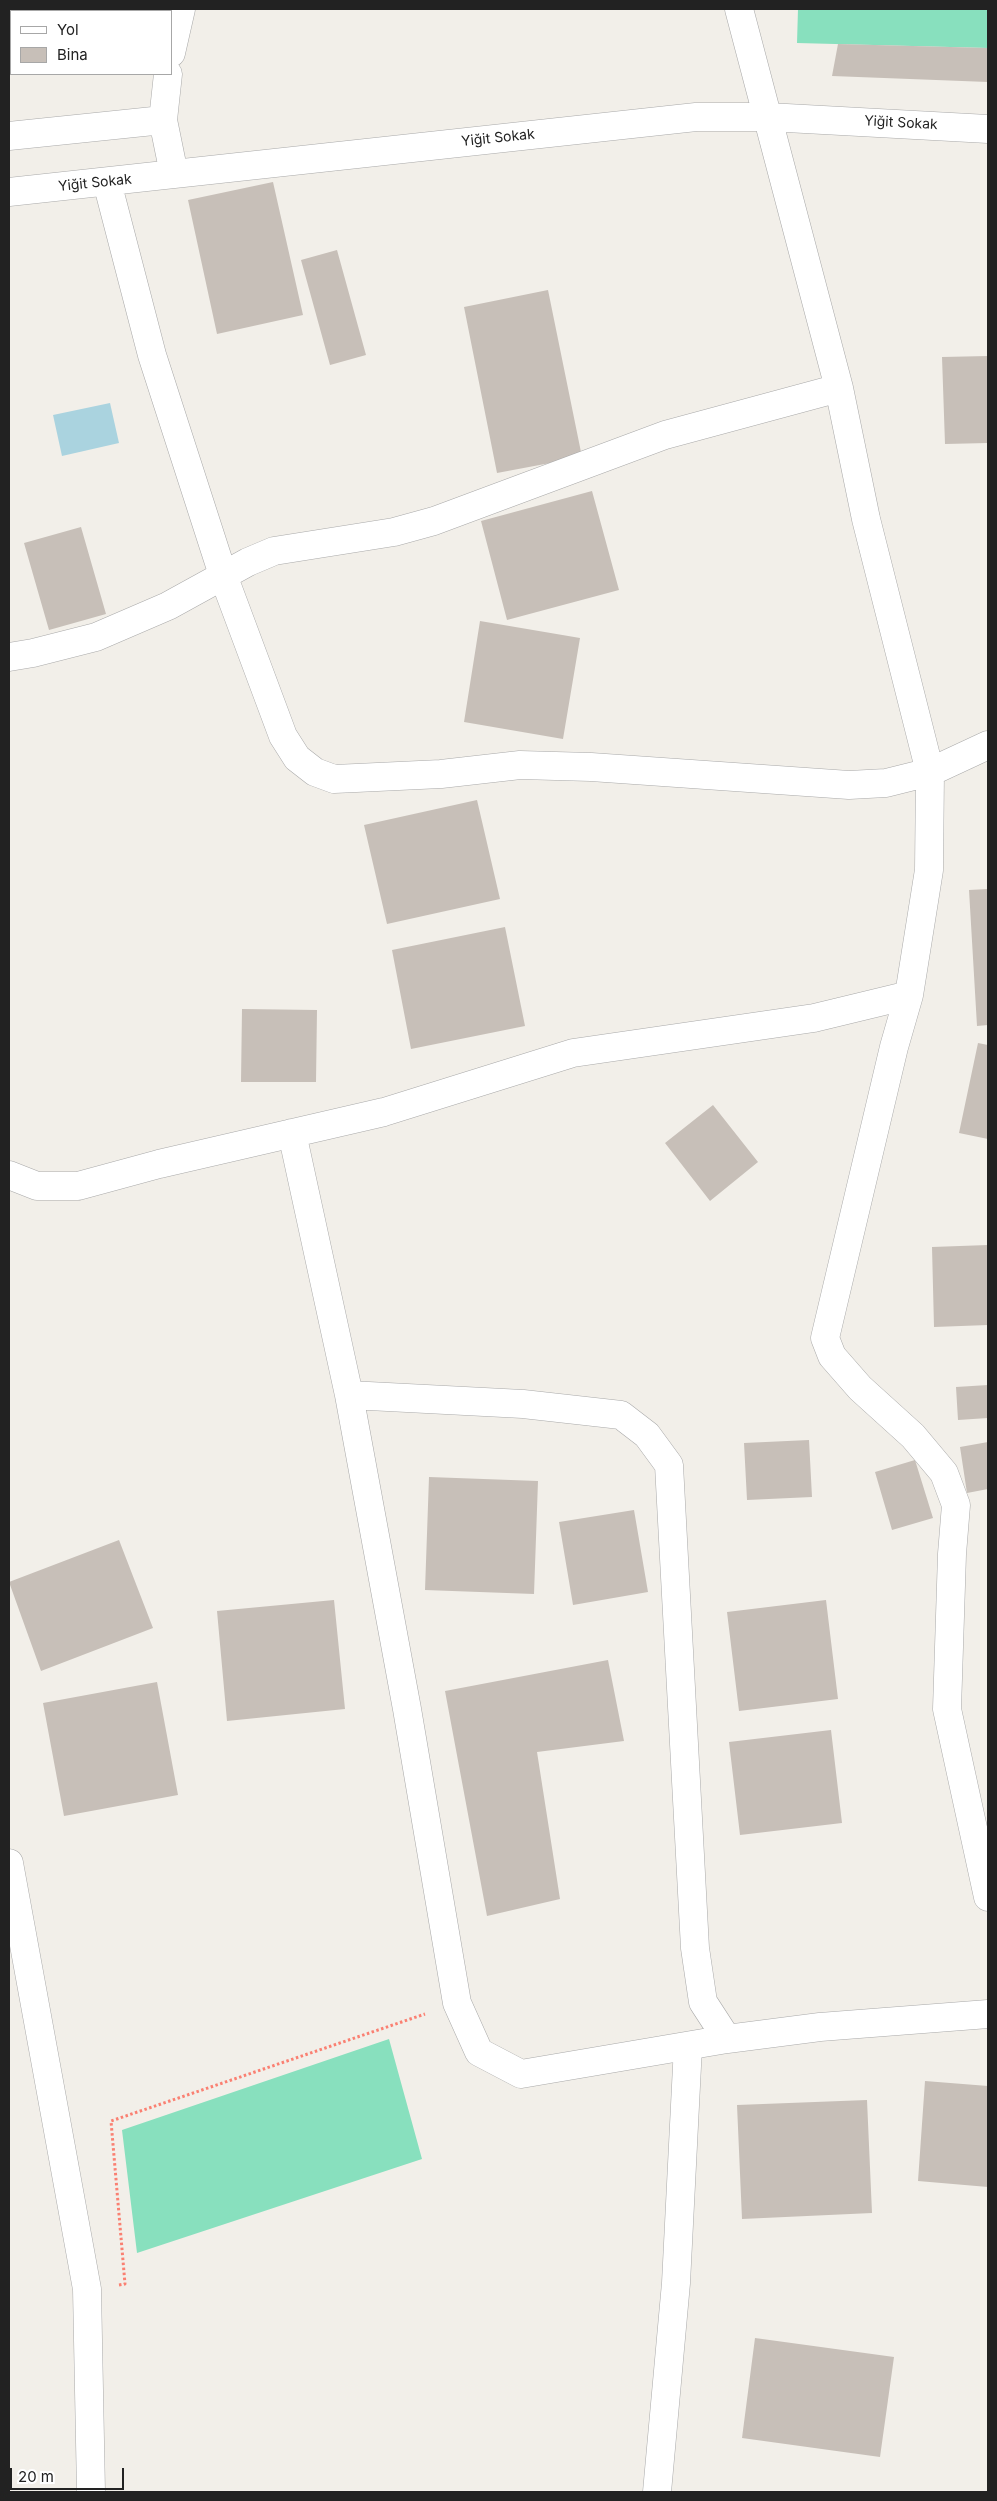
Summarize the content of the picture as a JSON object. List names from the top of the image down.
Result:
{
  "streets": {
    "street": ["Yiğit Sokak"]
  },
  "legend": ["Yol", "Bina"],
  "scale_bar": "20 m"
}
